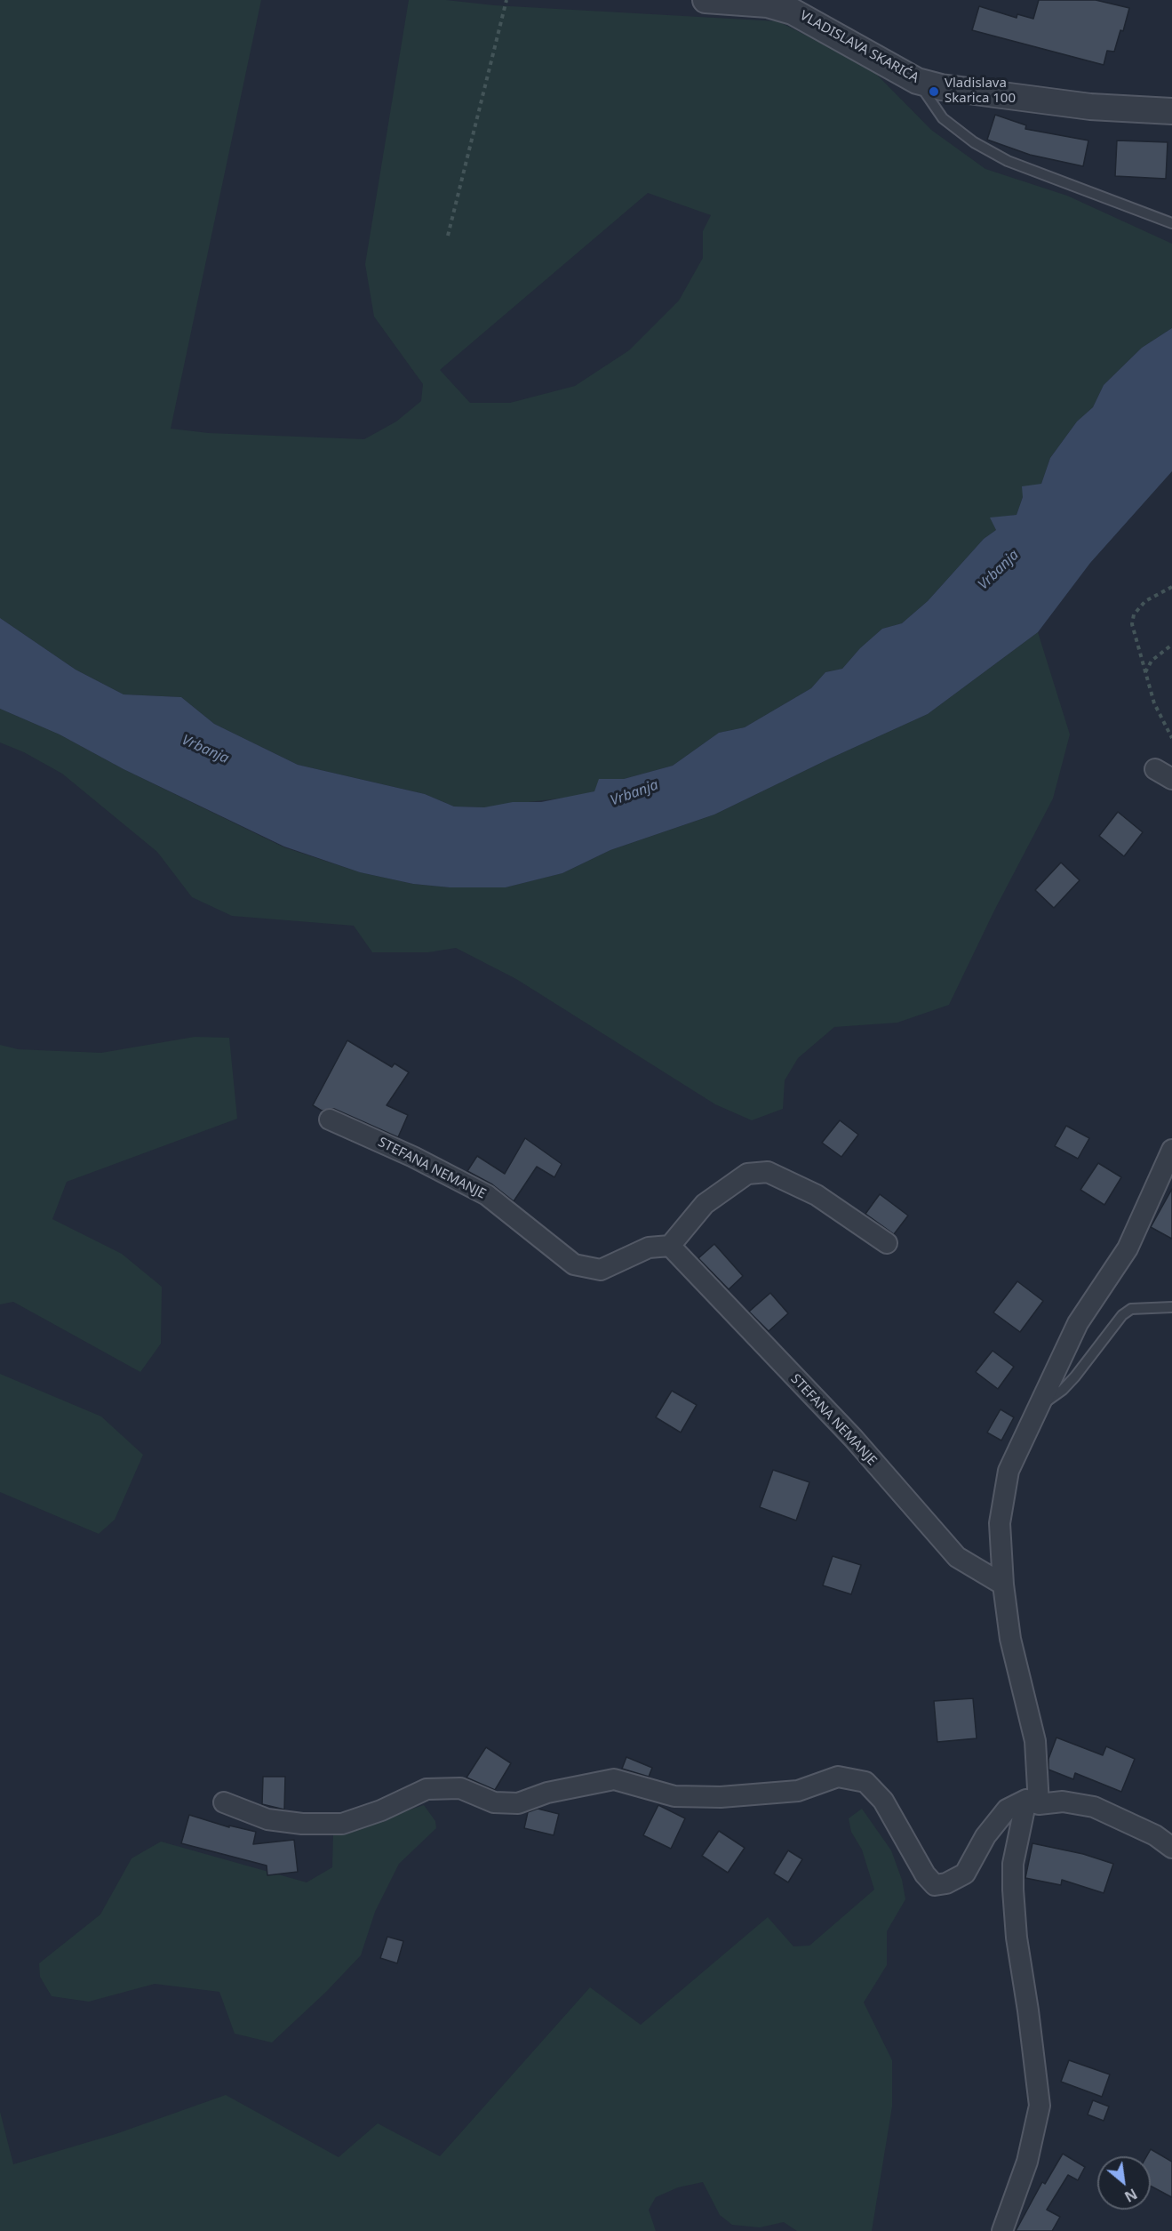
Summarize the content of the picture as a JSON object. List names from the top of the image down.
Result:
{
  "streets": {
    "street": ["VLADISLAVA SKARIĆA", "STEFANA NEMANJE"]
  },
  "water": ["Vrbanja"],
  "places": ["Vladislava Skarica 100"],
  "north": "bottom right"
}
